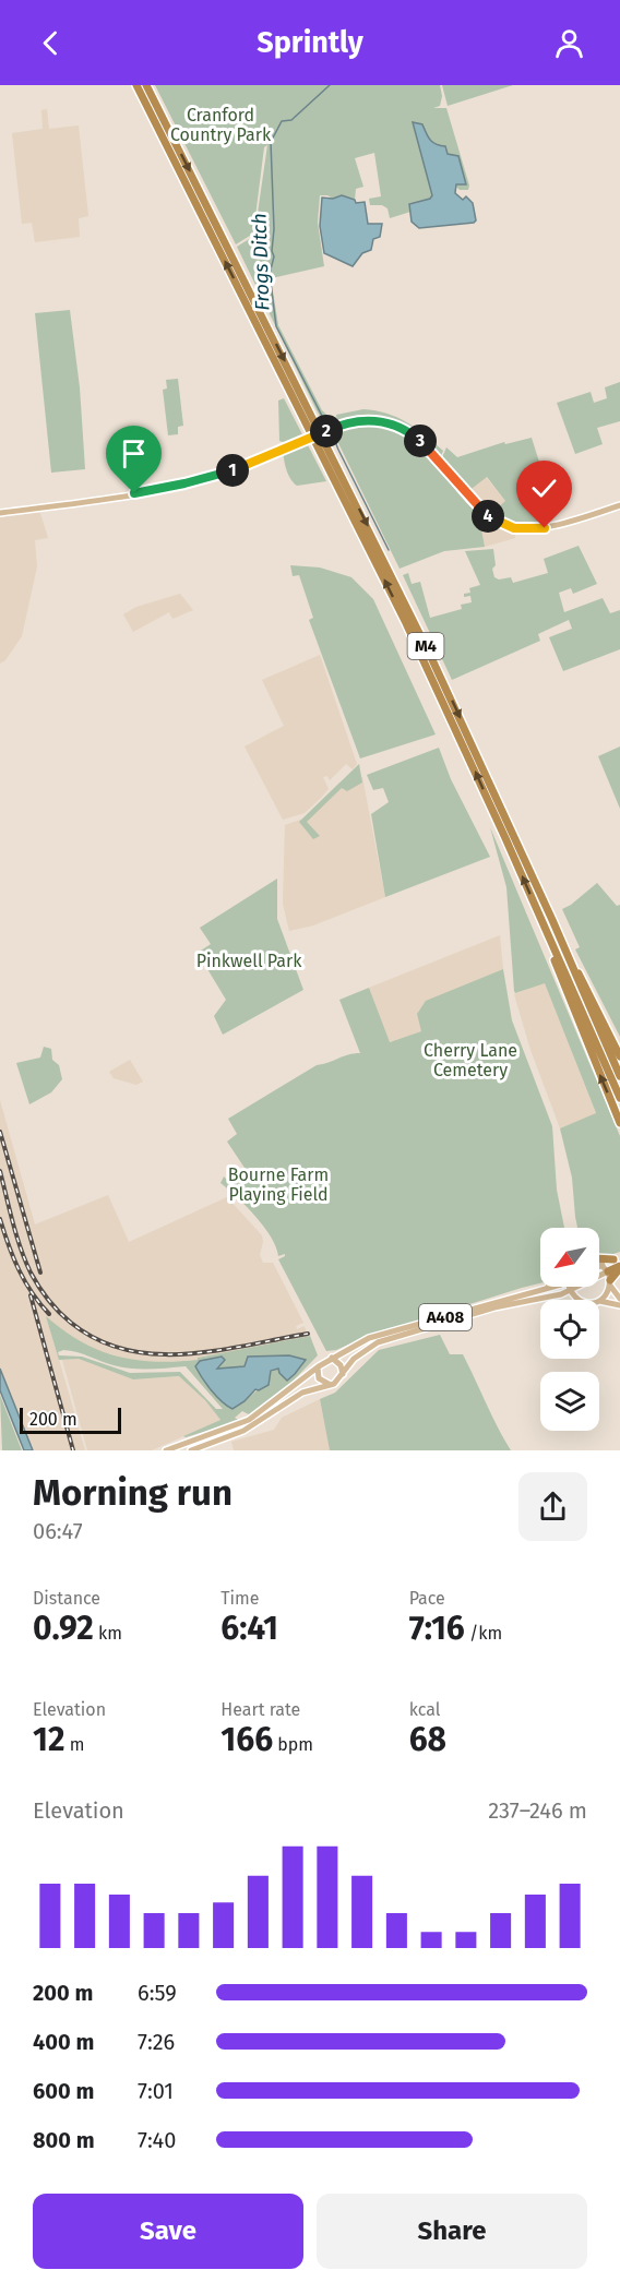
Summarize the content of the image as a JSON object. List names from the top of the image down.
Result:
{
  "streets": {
    "highway": ["M4"],
    "main road": ["A408"]
  },
  "water": ["Frogs Ditch"],
  "parks": [
    "Cranford Country Park",
    "Pinkwell Park",
    "Cherry Lane Cemetery",
    "Bourne Farm Playing Field"
  ],
  "scale_bar": "200 m",
  "north": "bottom left",
  "page": {
    "header": "Sprintly",
    "pins": [
      "2",
      "3",
      "1",
      "4"
    ],
    "scale": "200 m",
    "heading": ["Morning run", "06:47"],
    "stats": [
      ["Distance", "0.92 km"],
      ["Time", "6:41"],
      ["Pace", "7:16 /km"],
      ["Elevation", "12 m"],
      ["Heart rate", "166 bpm"],
      ["kcal", "68"]
    ],
    "chart": ["Elevation", "237–246 m"],
    "list": [
      {
        "name": "200 m",
        "note": "6:59"
      },
      {
        "name": "400 m",
        "note": "7:26"
      },
      {
        "name": "600 m",
        "note": "7:01"
      },
      {
        "name": "800 m",
        "note": "7:40"
      }
    ],
    "buttons": ["Save", "Share"]
  }
}
